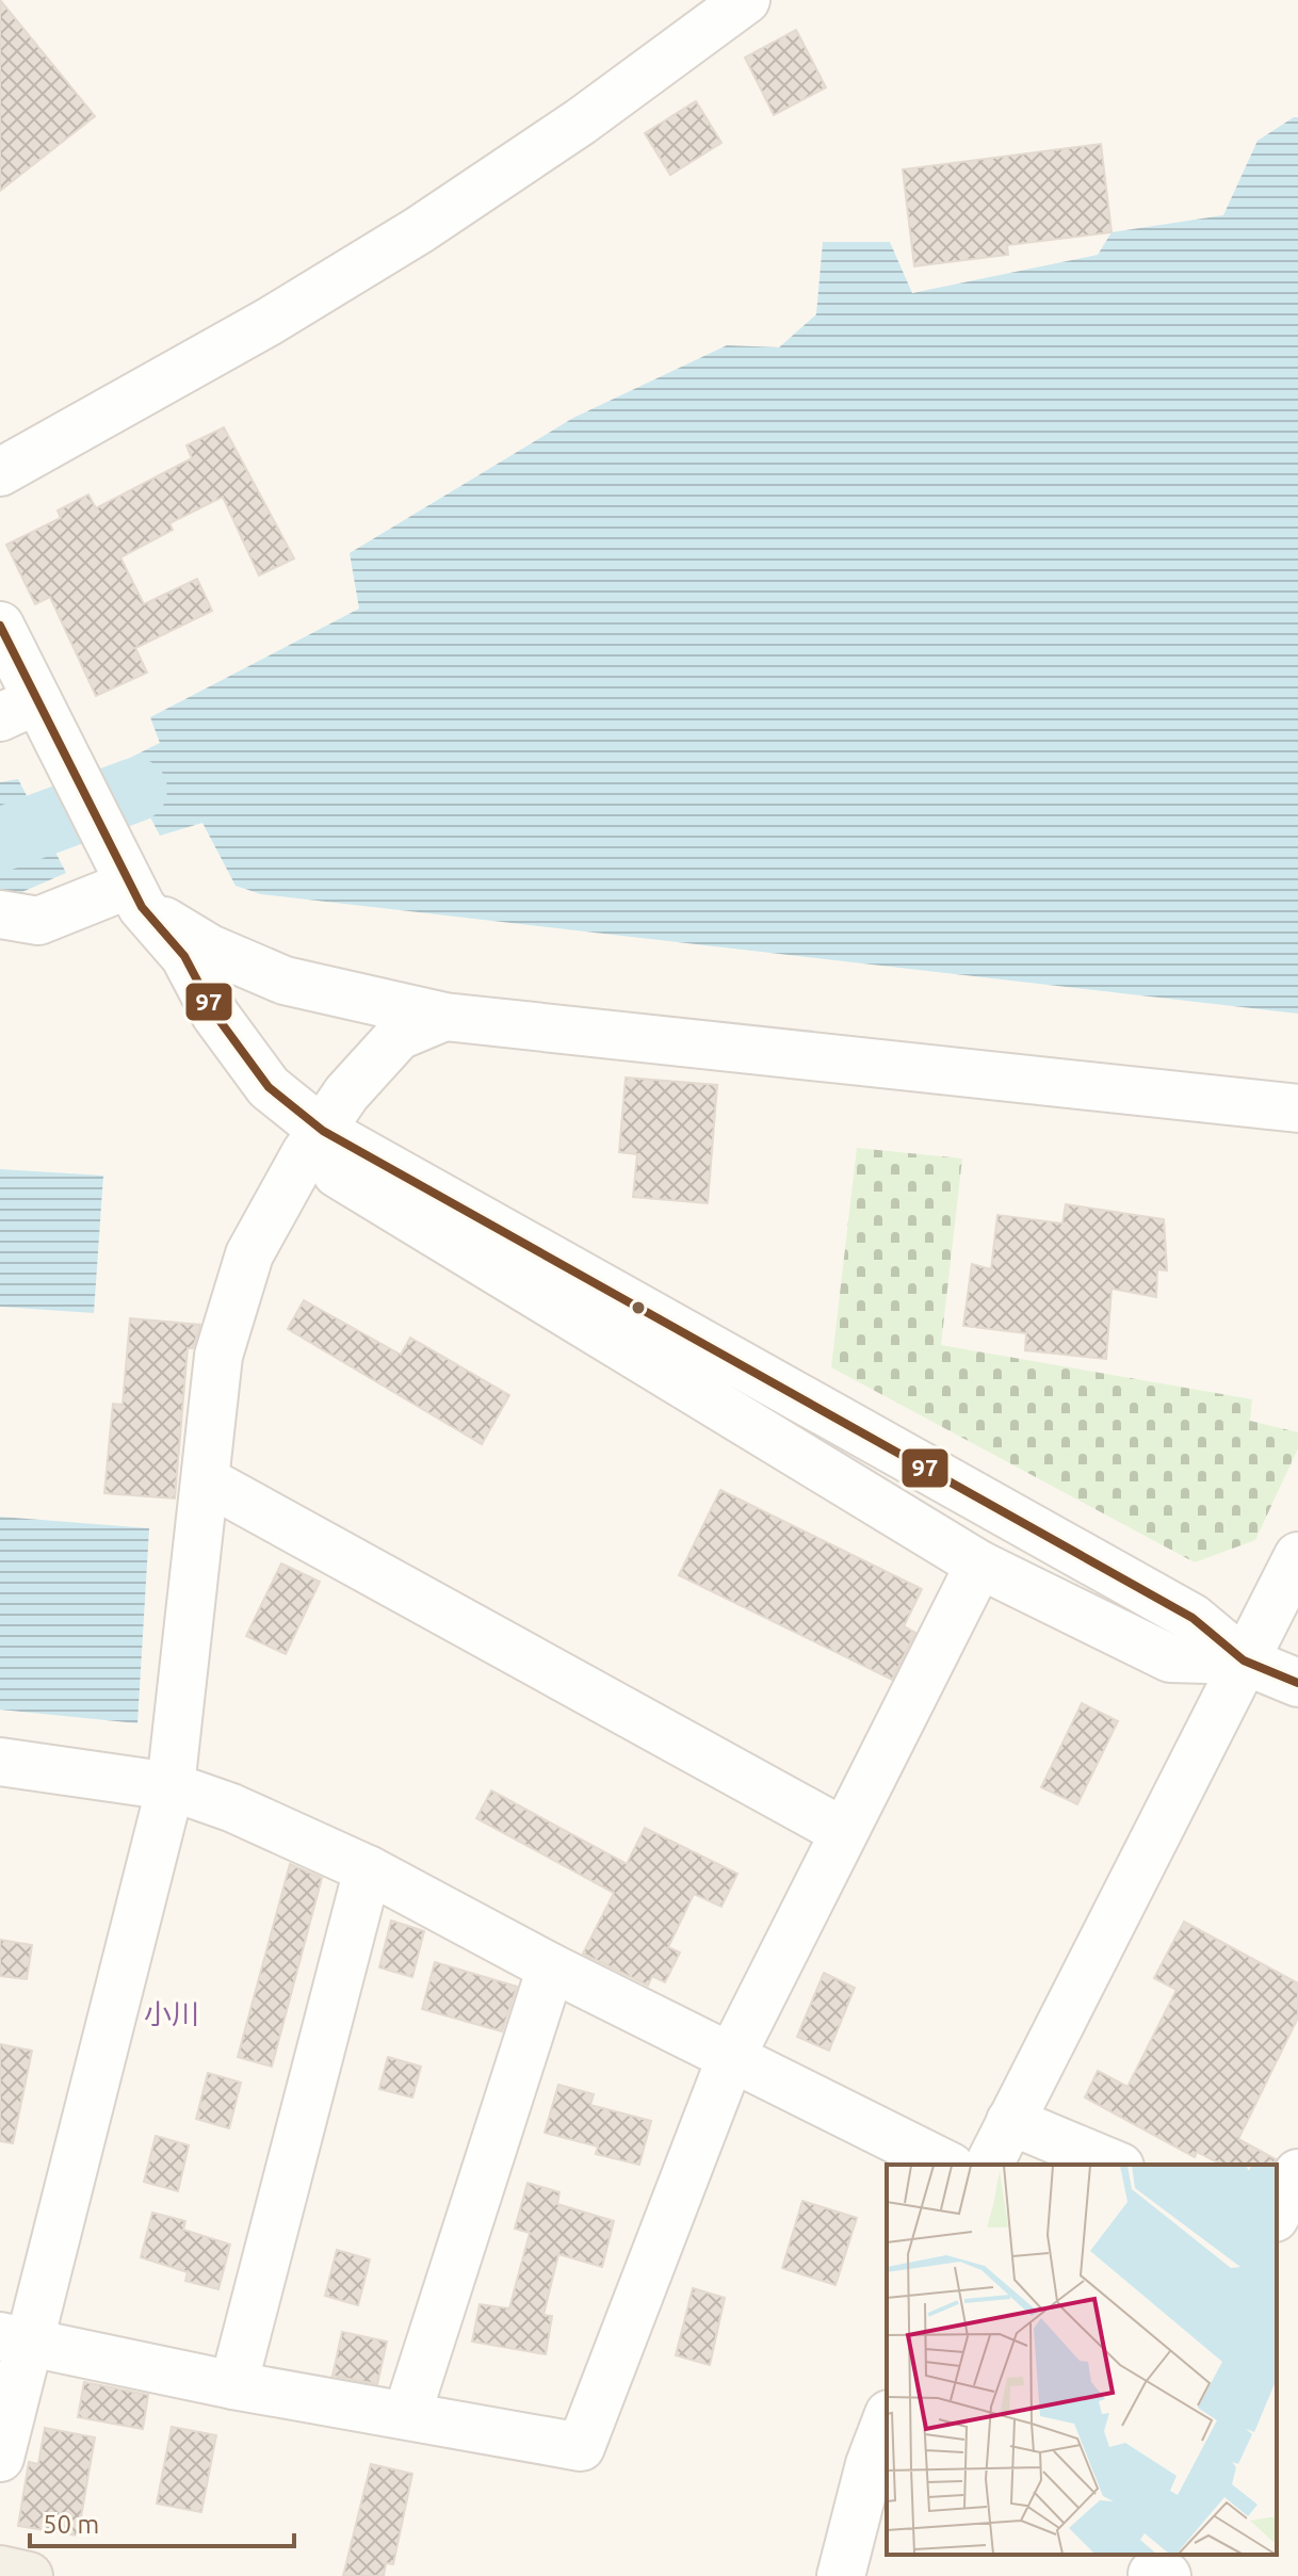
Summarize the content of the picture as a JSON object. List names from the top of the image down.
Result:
{
  "districts": ["小川"],
  "lines": ["transit line 97"],
  "scale_bar": "50 m"
}
